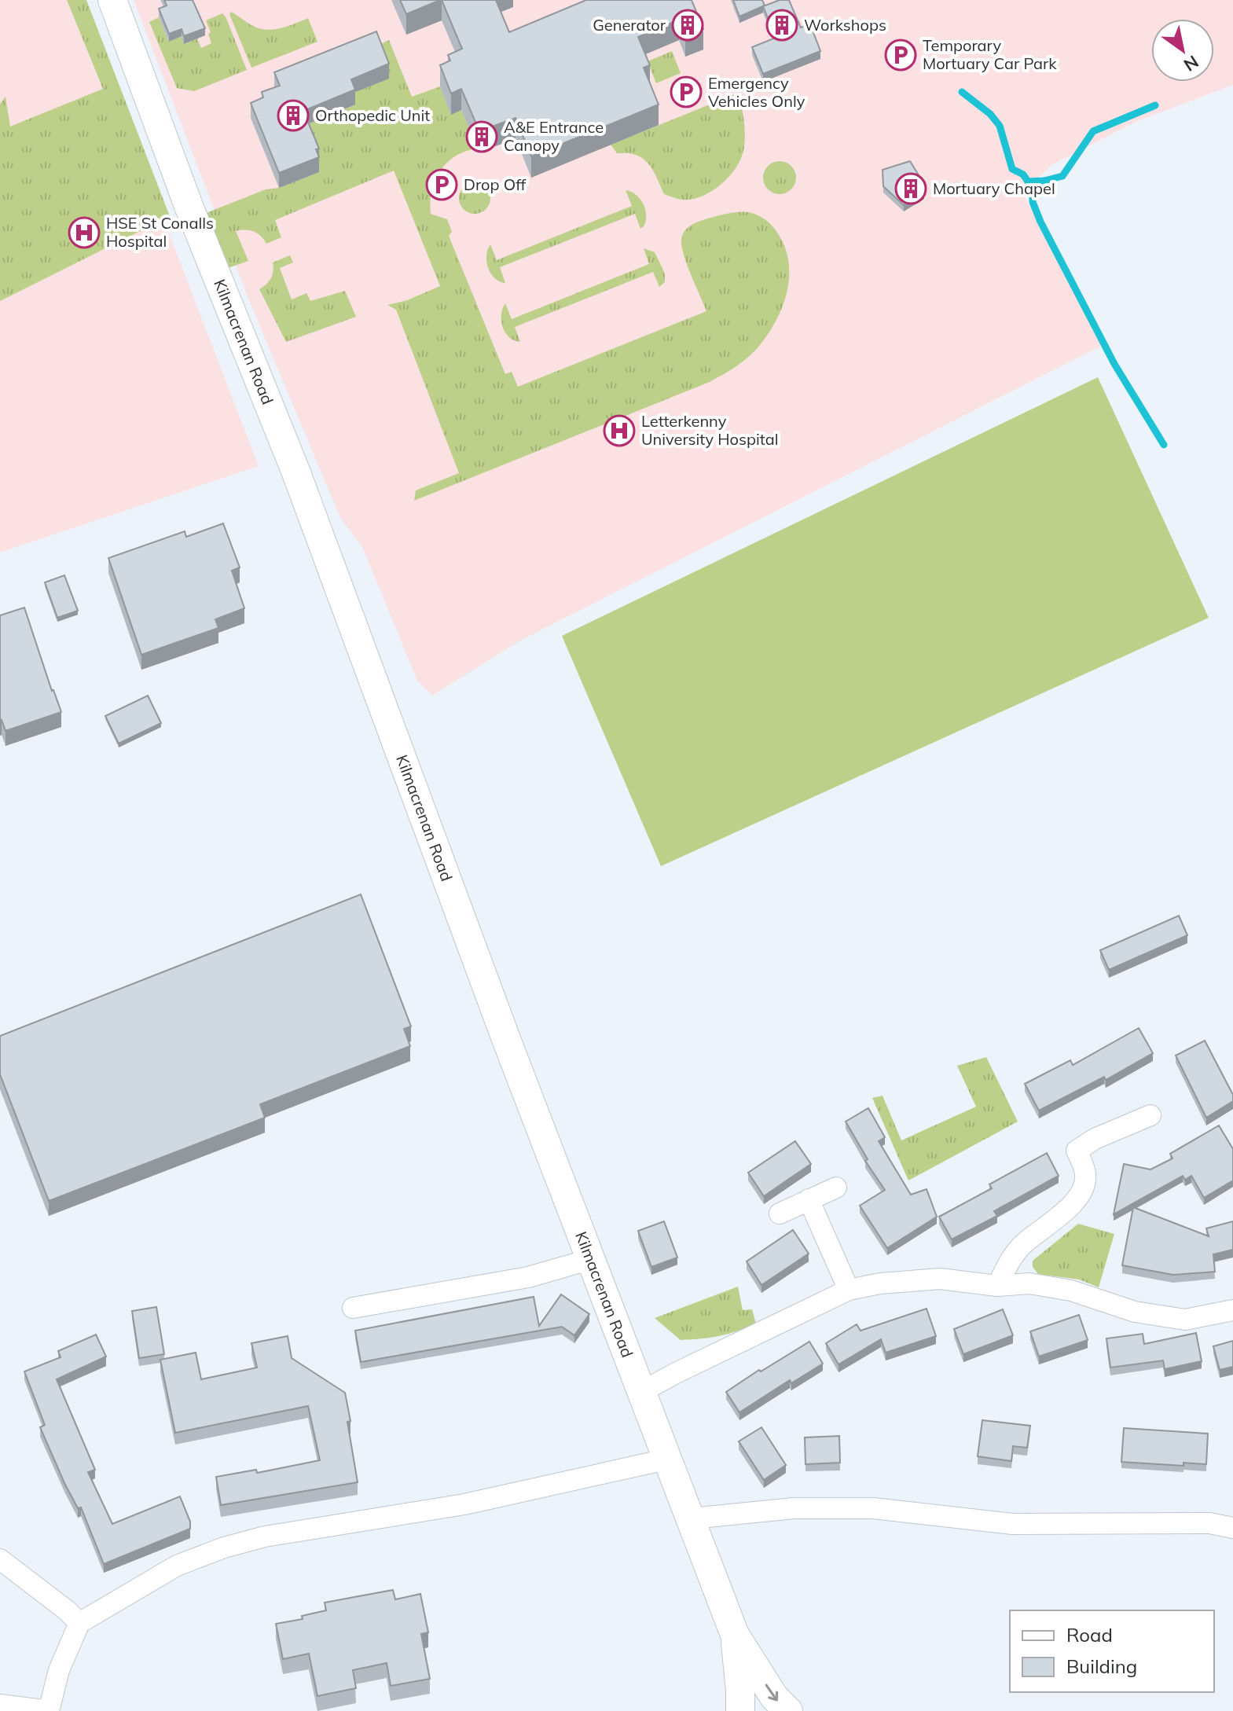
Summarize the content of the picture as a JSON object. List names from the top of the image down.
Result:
{
  "streets": {
    "main road": ["Kilmacrenan Road"]
  },
  "places": {
    "building": [
      "Generator",
      "Workshops",
      "Orthopedic Unit",
      "A&E Entrance Canopy",
      "Mortuary Chapel"
    ],
    "parking": ["Temporary Mortuary Car Park", "Emergency Vehicles Only", "Drop Off"],
    "hospital": ["HSE St Conalls Hospital", "Letterkenny University Hospital"]
  },
  "legend": ["Road", "Building"],
  "north": "bottom right"
}
